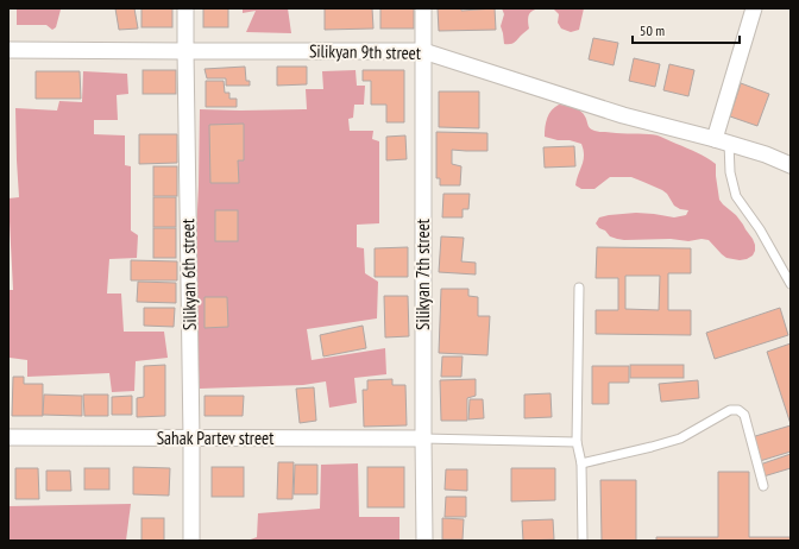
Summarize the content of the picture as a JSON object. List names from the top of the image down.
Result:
{
  "streets": {
    "street": [
      "Silikyan 9th street",
      "Silikyan 6th street",
      "Silikyan 7th street",
      "Sahak Partev street"
    ]
  },
  "crossings": [
    ["Silikyan 9th street", "Silikyan 6th street"],
    ["Silikyan 9th street", "Silikyan 7th street"],
    ["Silikyan 6th street", "Sahak Partev street"],
    ["Silikyan 7th street", "Sahak Partev street"]
  ],
  "scale_bar": "50 m"
}
